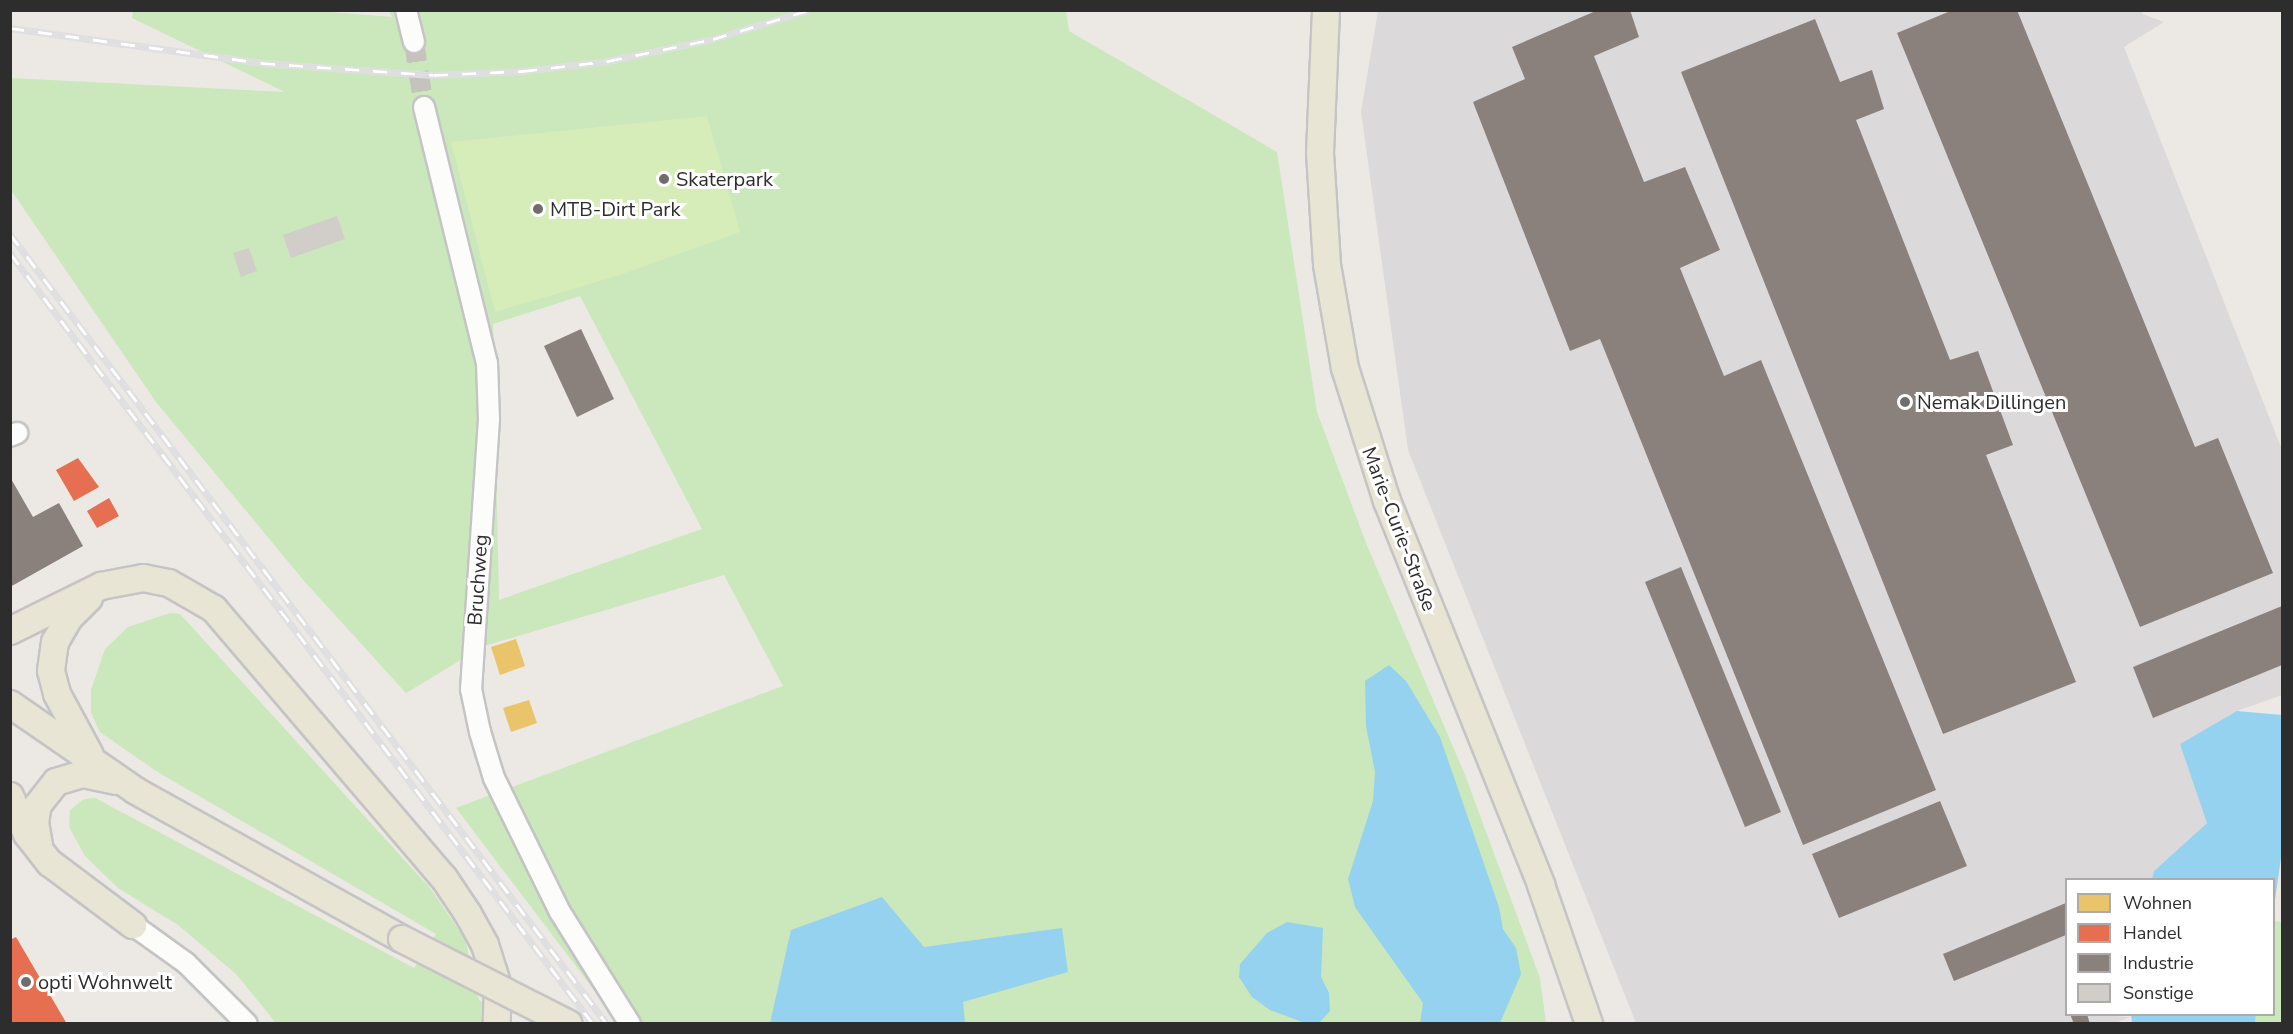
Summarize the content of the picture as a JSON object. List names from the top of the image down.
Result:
{
  "streets": {
    "main road": ["Marie-Curie-Straße"],
    "street": ["Bruchweg"]
  },
  "places": [
    "Skaterpark",
    "MTB-Dirt Park",
    "Nemak Dillingen",
    "opti Wohnwelt"
  ],
  "legend": [
    "Wohnen",
    "Handel",
    "Industrie",
    "Sonstige"
  ]
}
